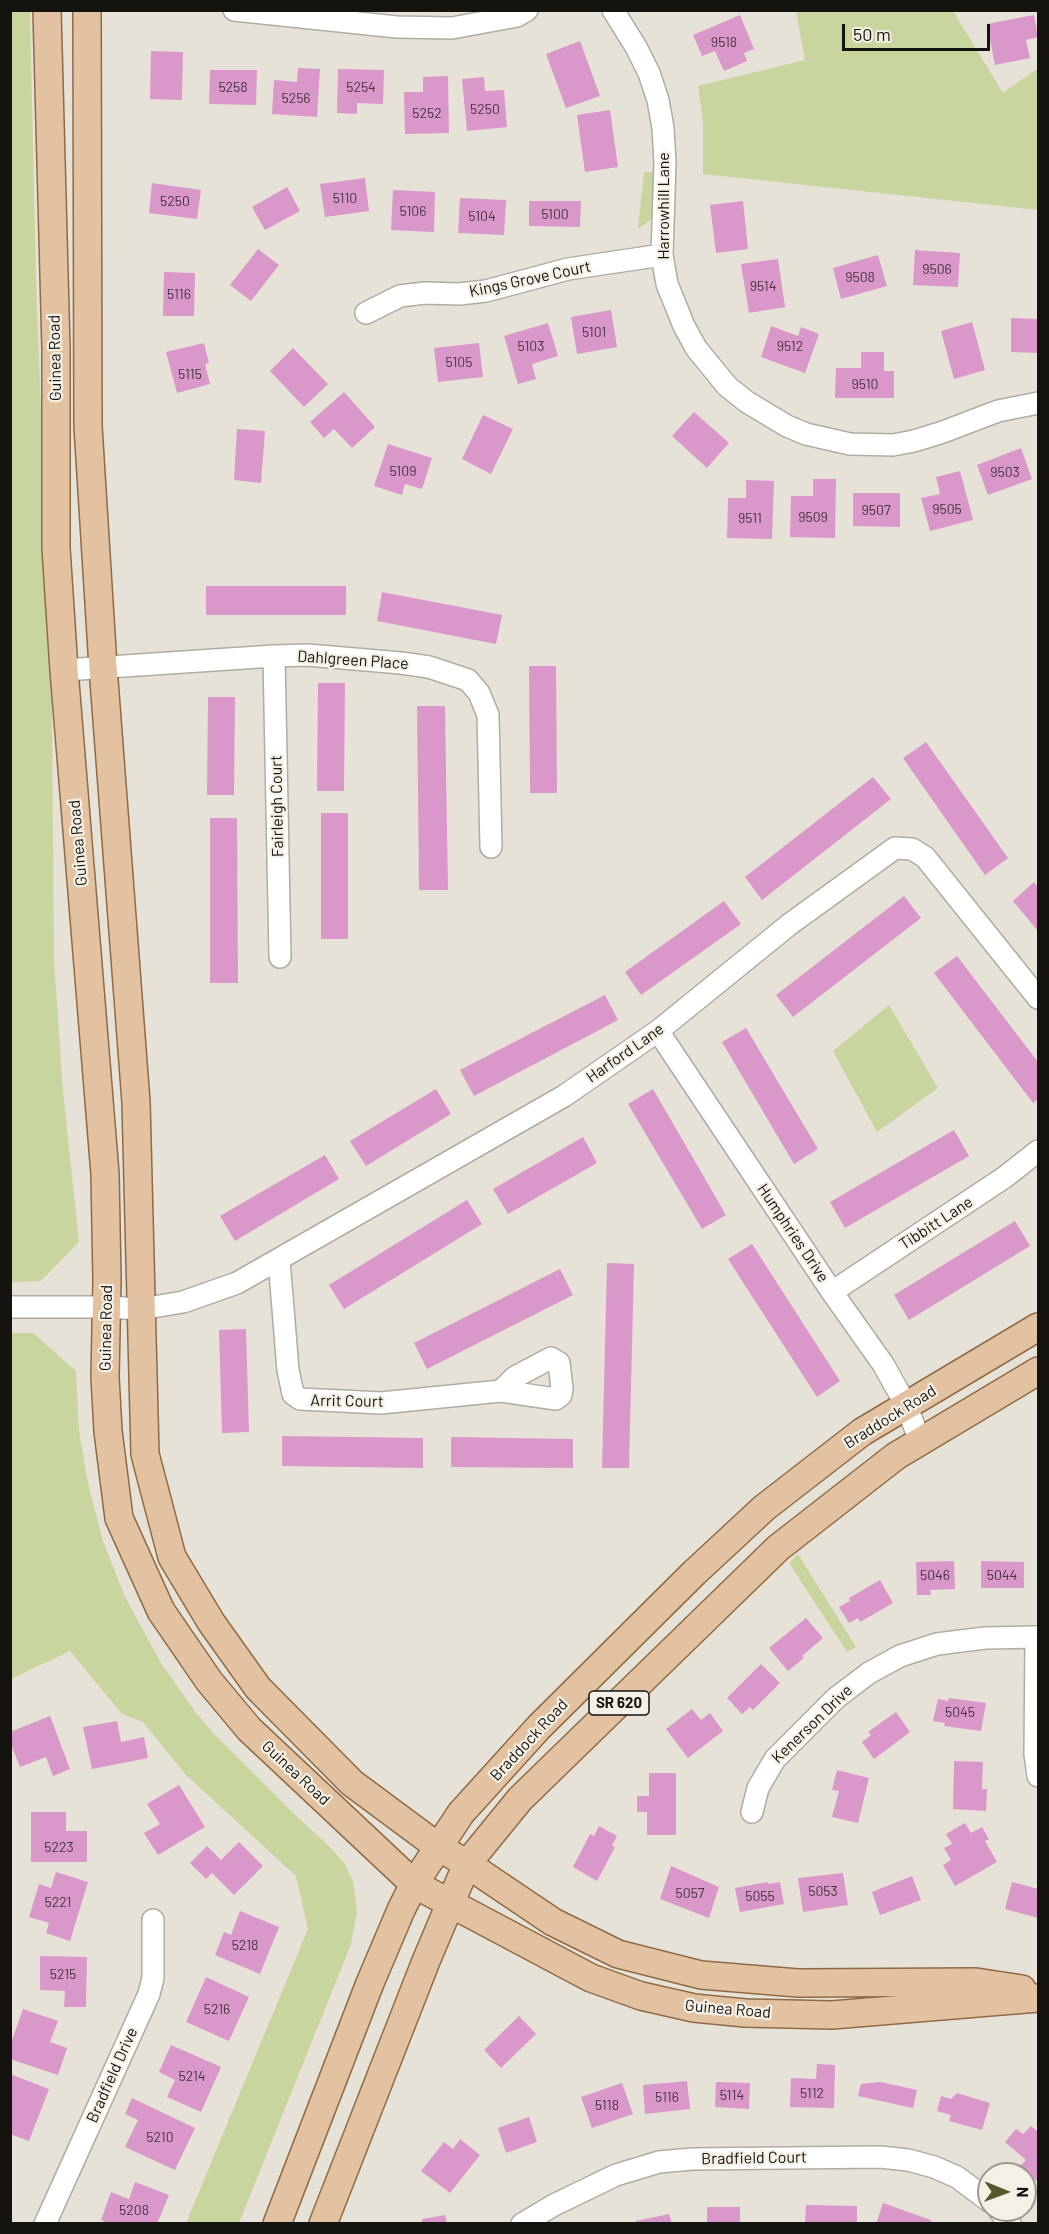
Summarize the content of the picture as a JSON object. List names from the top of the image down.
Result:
{
  "streets": {
    "main road": ["Guinea Road", "Braddock Road", "SR 620"],
    "street": [
      "Harrowhill Lane",
      "Kings Grove Court",
      "Dahlgreen Place",
      "Fairleigh Court",
      "Harford Lane",
      "Tibbitt Lane",
      "Humphries Drive",
      "Arrit Court",
      "Kenerson Drive",
      "Bradfield Drive",
      "Bradfield Court"
    ]
  },
  "crossings": [
    ["Harrowhill Lane", "Kings Grove Court"],
    ["Guinea Road", "Dahlgreen Place"],
    ["Guinea Road", "Harford Lane"],
    ["Guinea Road", "Braddock Road"],
    ["Dahlgreen Place", "Fairleigh Court"],
    ["Harford Lane", "Humphries Drive"],
    ["Harford Lane", "Arrit Court"],
    ["Tibbitt Lane", "Humphries Drive"],
    ["Humphries Drive", "Braddock Road"]
  ],
  "house_numbers": [
    "9518",
    "5258",
    "5254",
    "5256",
    "5250",
    "5252",
    "5110",
    "5250",
    "5106",
    "5100",
    "5104",
    "9506",
    "9508",
    "9514",
    "5116",
    "5101",
    "5103",
    "9512",
    "5105",
    "5115",
    "9510",
    "5109",
    "9503",
    "9505",
    "9507",
    "9509",
    "9511",
    "5046",
    "5044",
    "5045",
    "5223",
    "5053",
    "5057",
    "5055",
    "5221",
    "5218",
    "5215",
    "5216",
    "5214",
    "5112",
    "5114",
    "5116",
    "5118",
    "5210",
    "5208"
  ],
  "scale_bar": "50 m",
  "north": "right"
}
